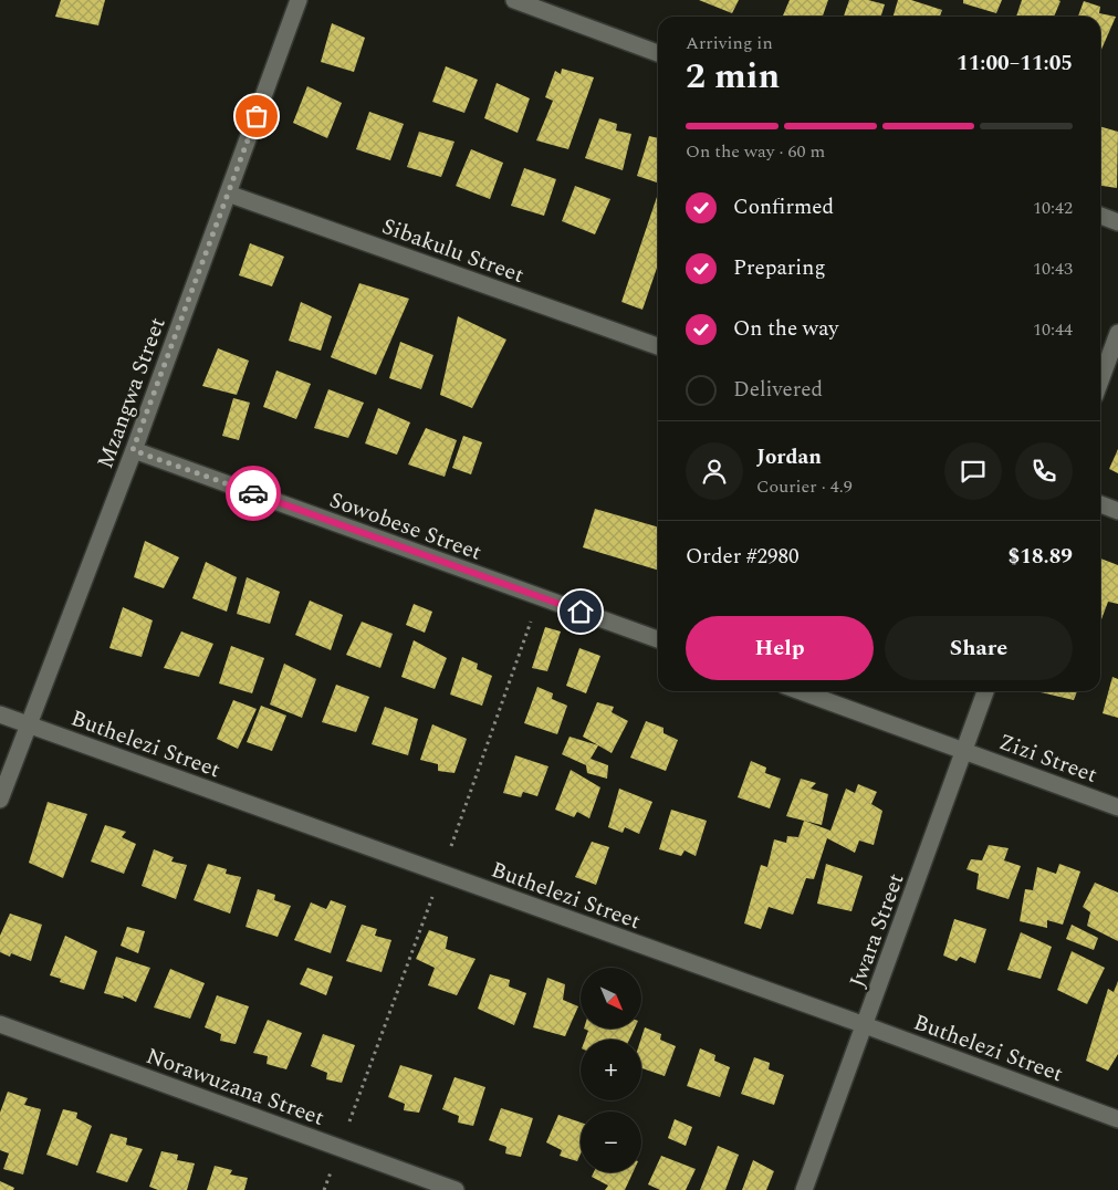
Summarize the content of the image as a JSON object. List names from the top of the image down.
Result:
{
  "streets": {
    "street": [
      "Sibakulu Street",
      "Mzangwa Street",
      "Sowobese Street",
      "Buthelezi Street",
      "Zizi Street",
      "Jwara Street",
      "Norawuzana Street"
    ]
  },
  "crossings": [
    ["Sibakulu Street", "Mzangwa Street"],
    ["Mzangwa Street", "Sowobese Street"],
    ["Mzangwa Street", "Buthelezi Street"],
    ["Buthelezi Street", "Jwara Street"],
    ["Zizi Street", "Jwara Street"]
  ],
  "north": "bottom right",
  "page": {
    "heading": ["2 min", "Arriving in", "11:00–11:05"],
    "panel": [
      "Jordan",
      "Courier · 4.9",
      "Order #2980",
      "$18.89"
    ],
    "bar": "On the way · 60 m",
    "list": [
      ["Confirmed", "10:42"],
      ["Preparing", "10:43"],
      ["On the way", "10:44"],
      "Delivered"
    ],
    "buttons": ["Help", "Share"],
    "map_buttons": ["+", "−"]
  }
}
